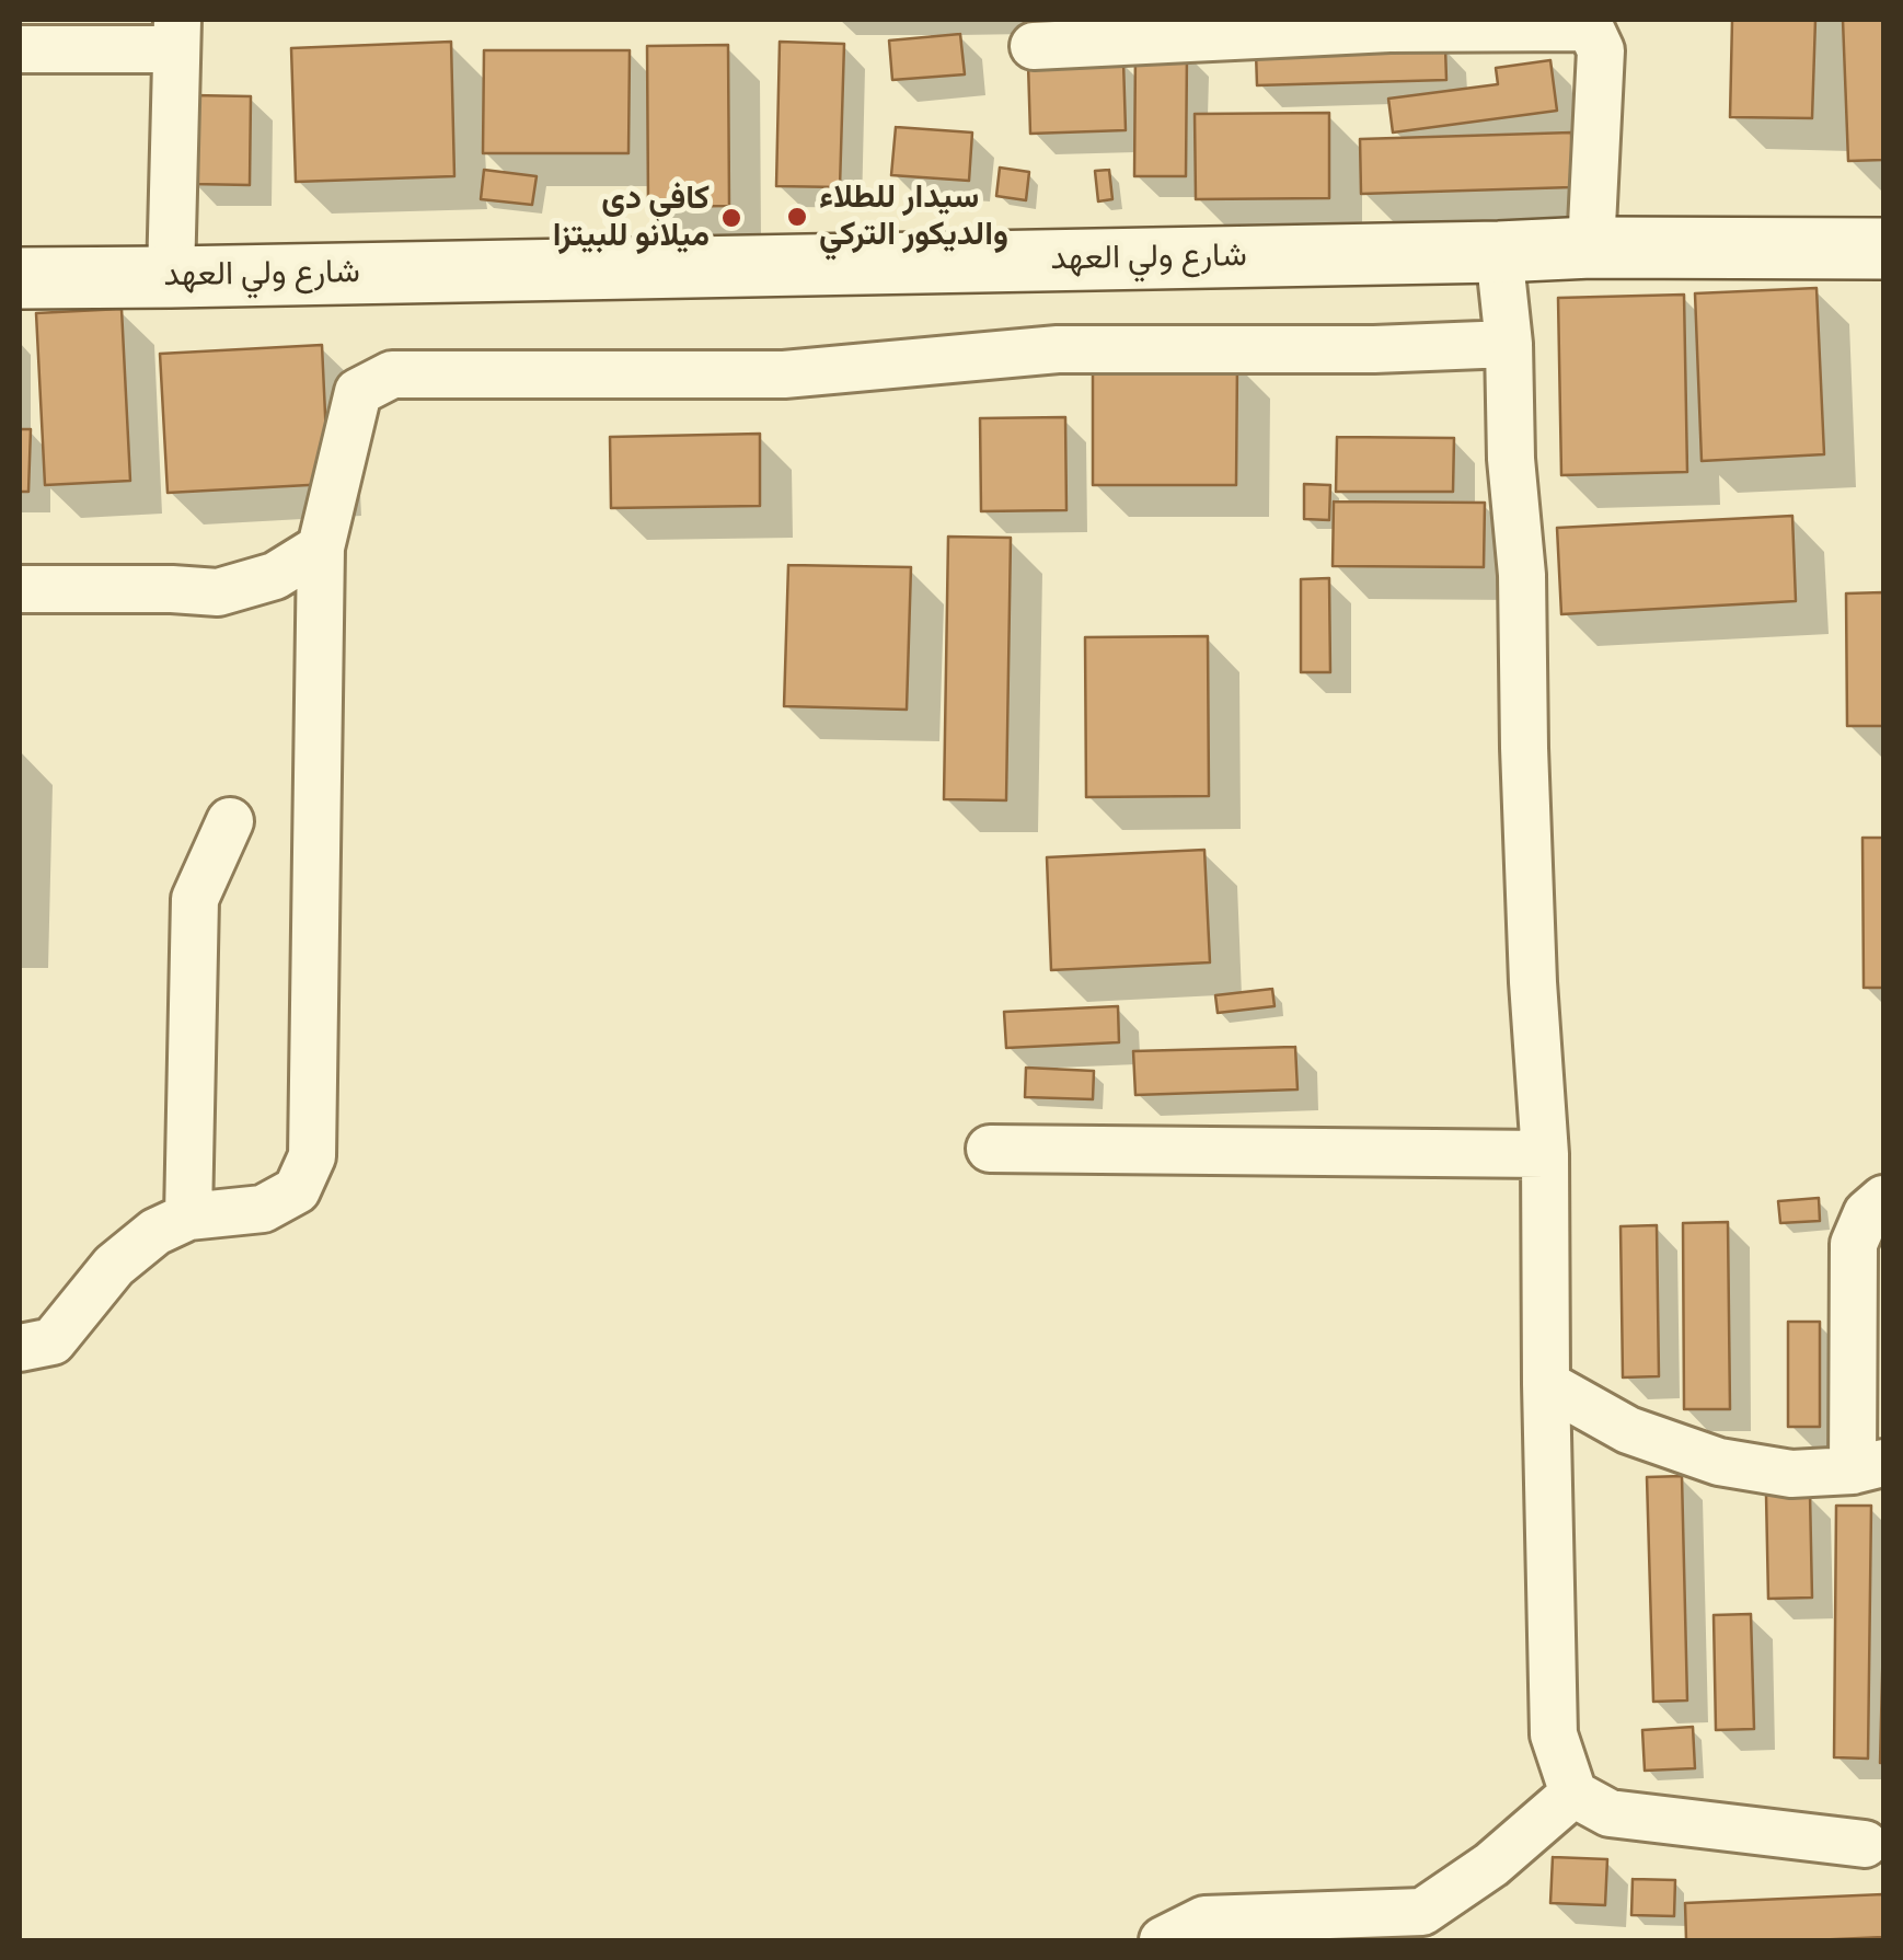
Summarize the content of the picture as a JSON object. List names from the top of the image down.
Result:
{
  "streets": {
    "main road": ["شارع ولي العهد"]
  },
  "places": ["سيدار للطلاء والديكور التركي", "كافي دي ميلانو للبيتزا"]
}
